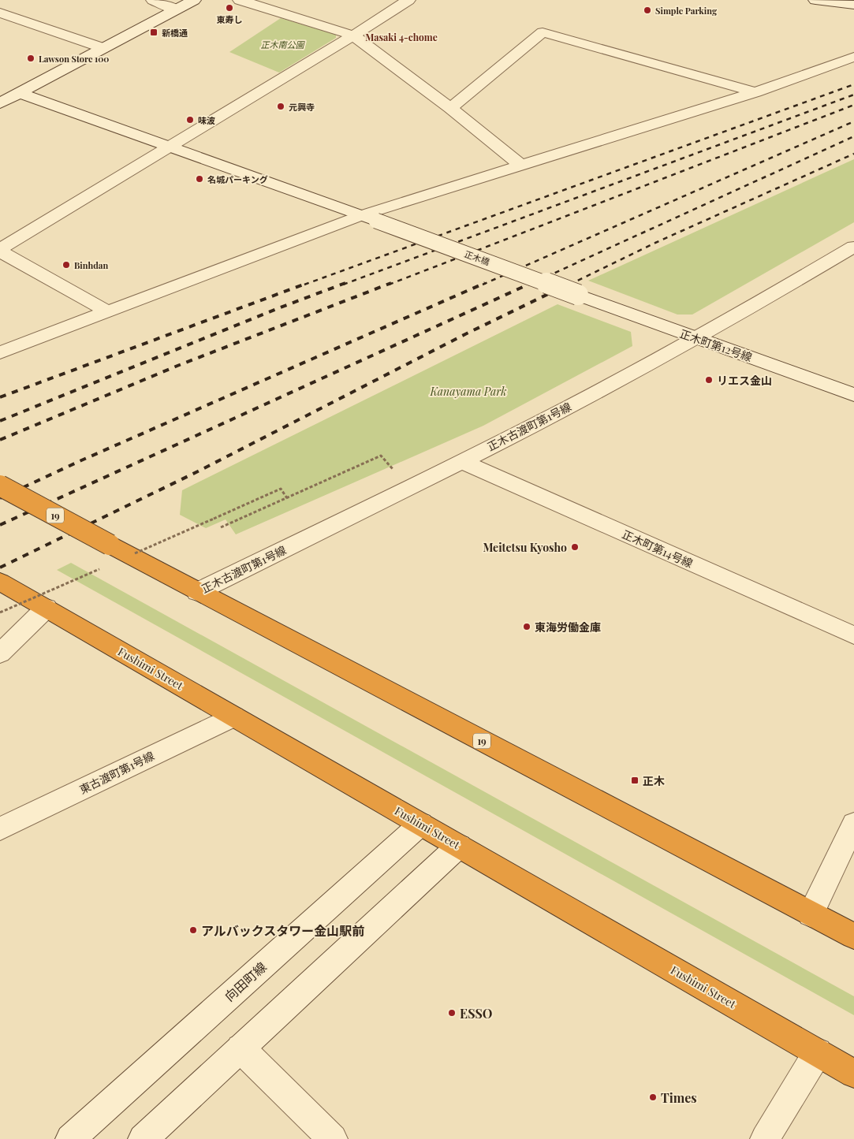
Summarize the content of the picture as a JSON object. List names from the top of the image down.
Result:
{
  "streets": {
    "highway": ["19", "Fushimi Street"],
    "street": [
      "正木橋",
      "正木町第12号線",
      "正木古渡町第1号線",
      "正木町第14号線",
      "東古渡町第1号線",
      "向田町線"
    ]
  },
  "crossings": [
    ["正木橋", "正木町第12号線"],
    ["正木町第12号線", "正木古渡町第1号線"],
    ["正木古渡町第1号線", "19"],
    ["正木古渡町第1号線", "正木町第14号線"],
    ["Fushimi Street", "東古渡町第1号線"],
    ["Fushimi Street", "向田町線"]
  ],
  "districts": ["Masaki 4-chome"],
  "parks": ["正木南公園", "Kanayama Park"],
  "places": {
    "other": [
      "東寿し",
      "Simple Parking",
      "Lawson Store 100",
      "元興寺",
      "味波",
      "名城パーキング",
      "Binhdan",
      "リエス金山",
      "Meitetsu Kyosho",
      "東海労働金庫",
      "アルバックスタワー金山駅前",
      "ESSO",
      "Times"
    ],
    "transit": ["新橋通", "正木"]
  }
}
